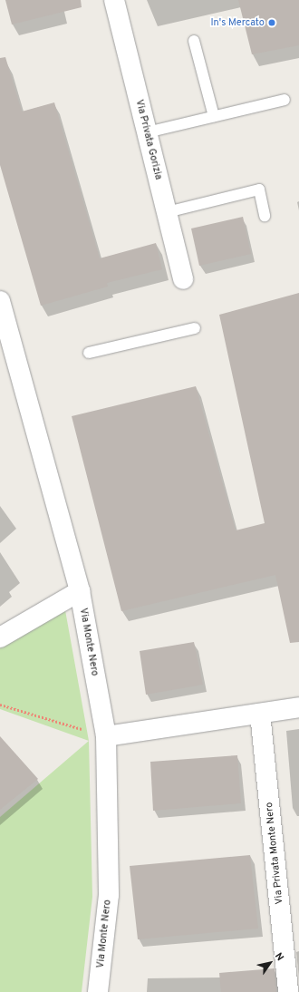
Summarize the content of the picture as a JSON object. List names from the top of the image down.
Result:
{
  "streets": {
    "street": ["Via Privata Gorizia", "Via Monte Nero", "Via Privata Monte Nero"]
  },
  "places": ["In's Mercato"],
  "north": "top right"
}
